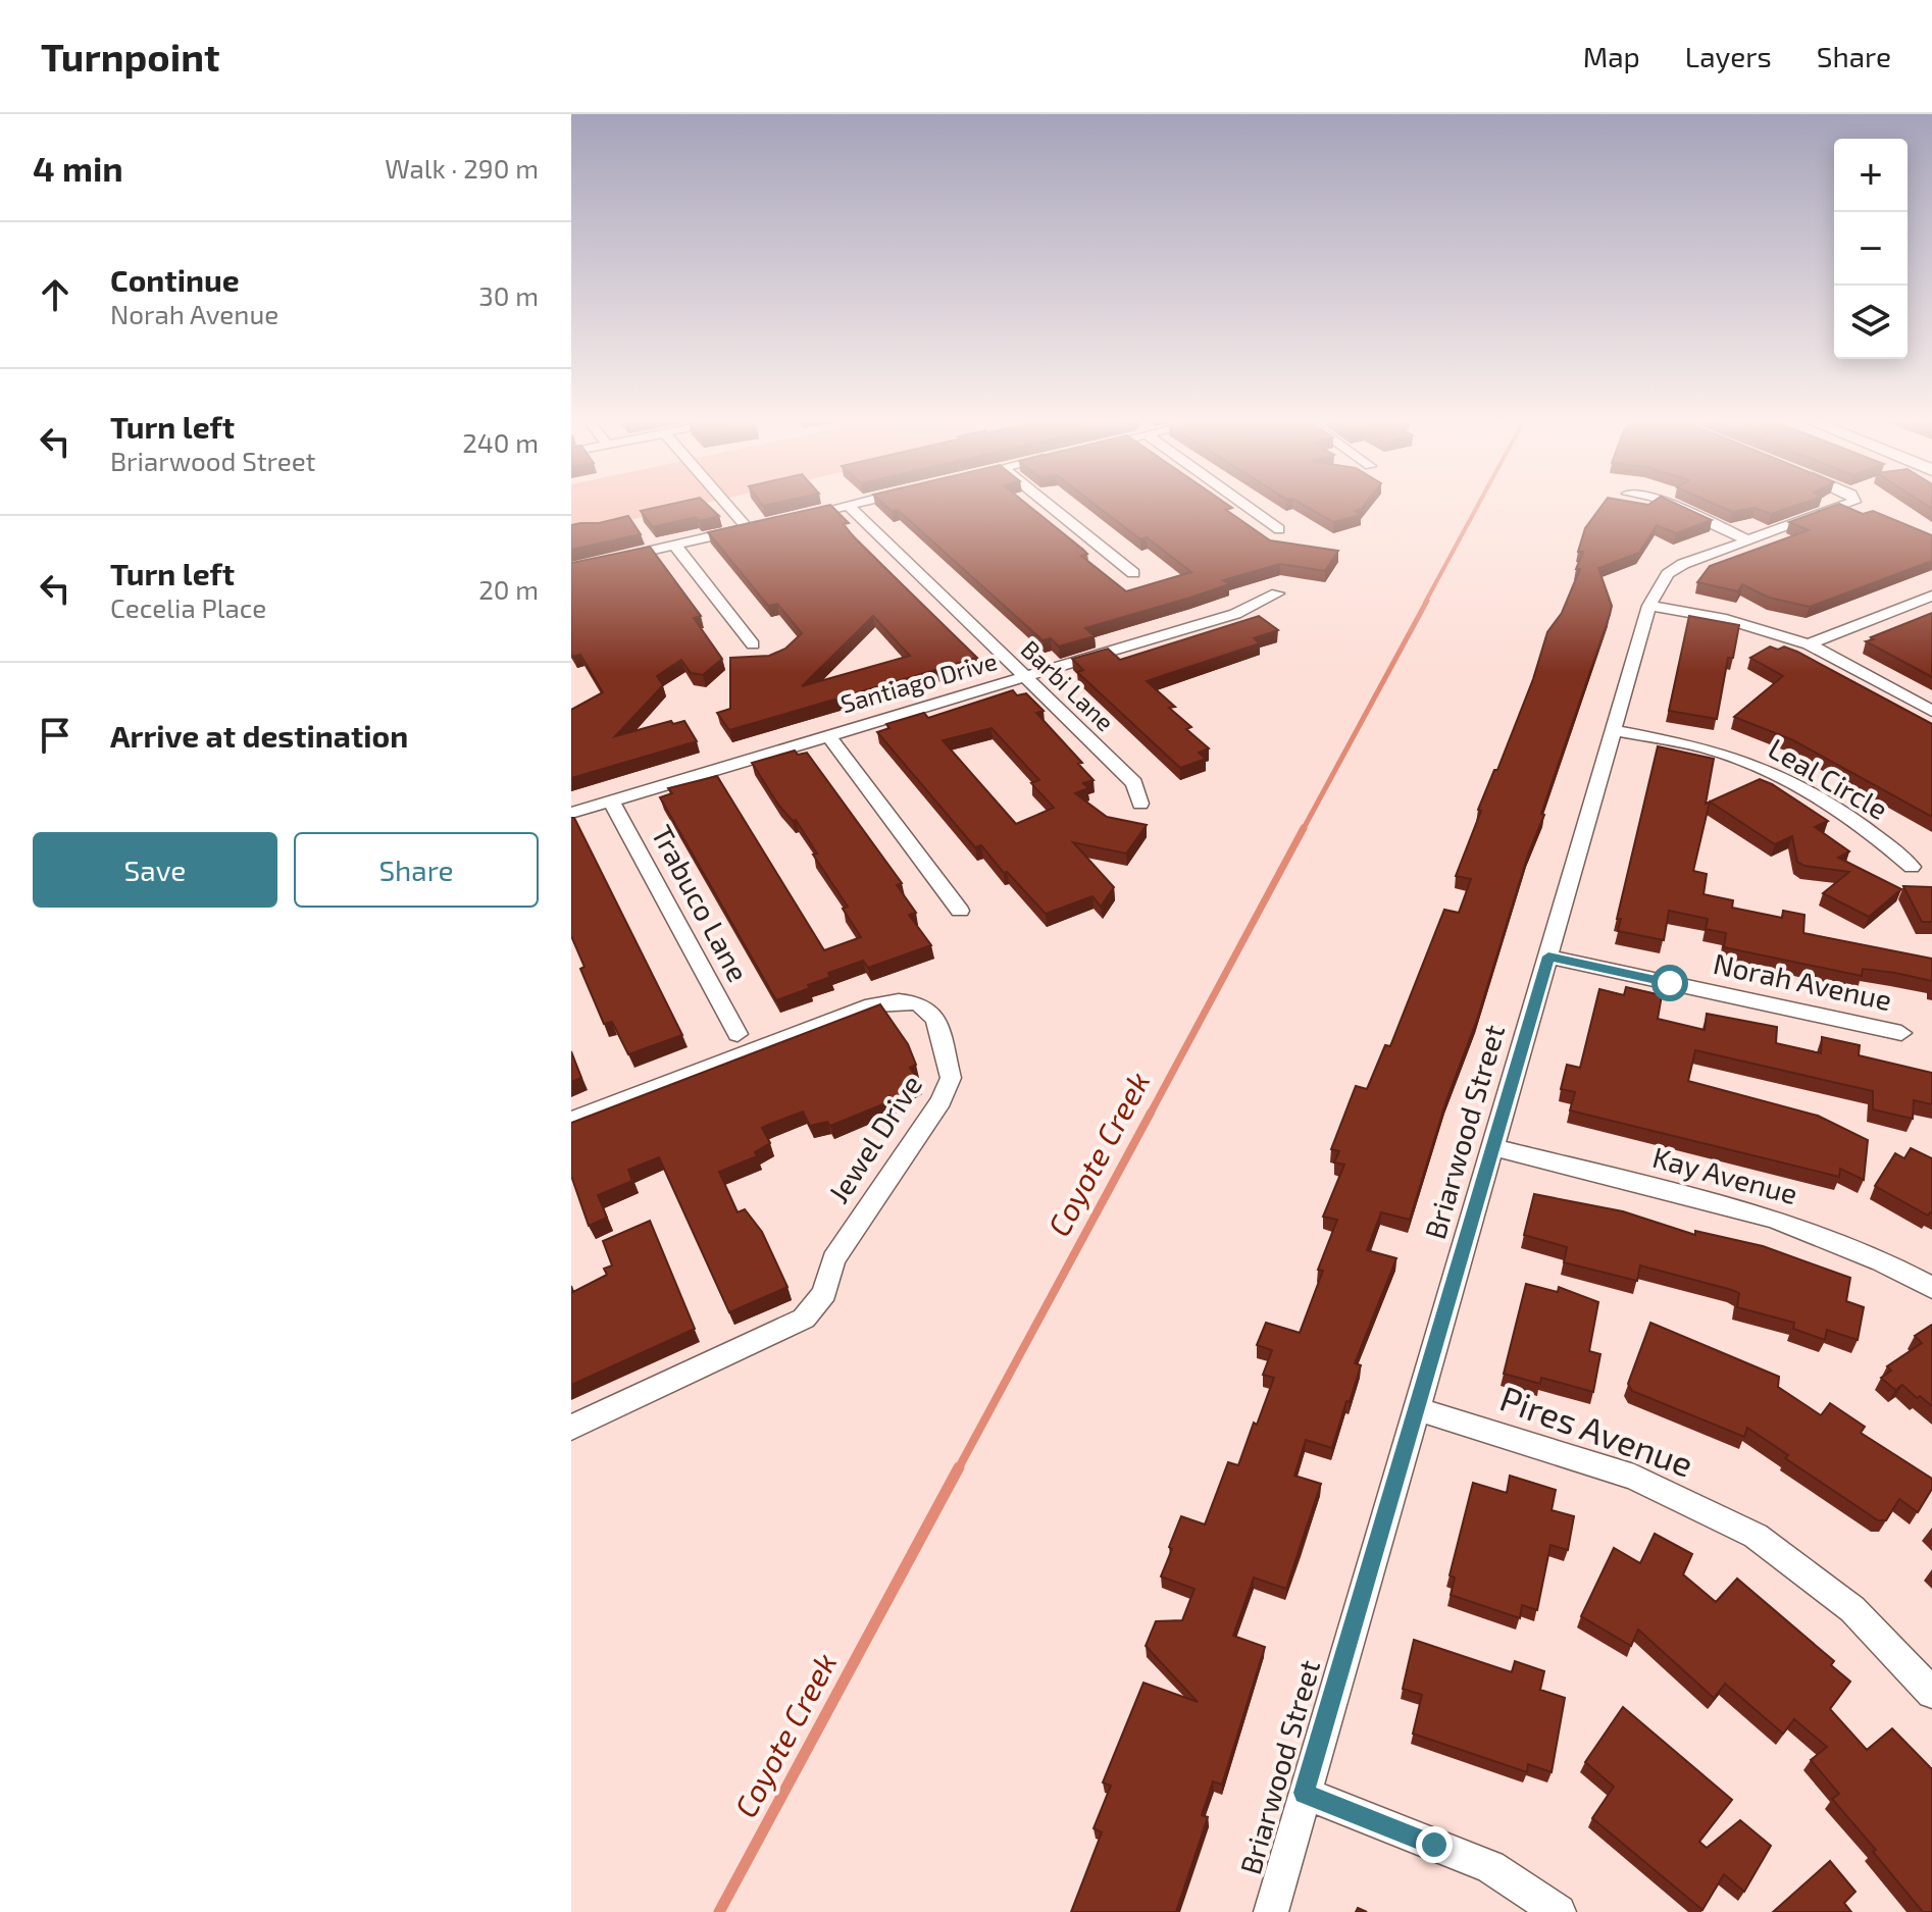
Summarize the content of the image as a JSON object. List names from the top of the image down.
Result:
{
  "streets": {
    "street": [
      "Santiago Drive",
      "Barbi Lane",
      "Leal Circle",
      "Trabuco Lane",
      "Norah Avenue",
      "Briarwood Street",
      "Jewel Drive",
      "Kay Avenue",
      "Pires Avenue"
    ]
  },
  "crossings": [
    ["Santiago Drive", "Barbi Lane"],
    ["Santiago Drive", "Trabuco Lane"],
    ["Leal Circle", "Briarwood Street"],
    ["Norah Avenue", "Briarwood Street"],
    ["Briarwood Street", "Kay Avenue"],
    ["Briarwood Street", "Pires Avenue"]
  ],
  "water": ["Coyote Creek"],
  "page": {
    "header": "Turnpoint",
    "nav": ["Map", "Layers", "Share"],
    "heading": ["4 min", "Walk · 290 m"],
    "map_buttons": ["+", "−"],
    "list": [
      ["Continue", "Norah Avenue", "30 m"],
      ["Turn left", "Briarwood Street", "240 m"],
      ["Turn left", "Cecelia Place", "20 m"],
      "Arrive at destination"
    ],
    "buttons": ["Save", "Share"]
  }
}
